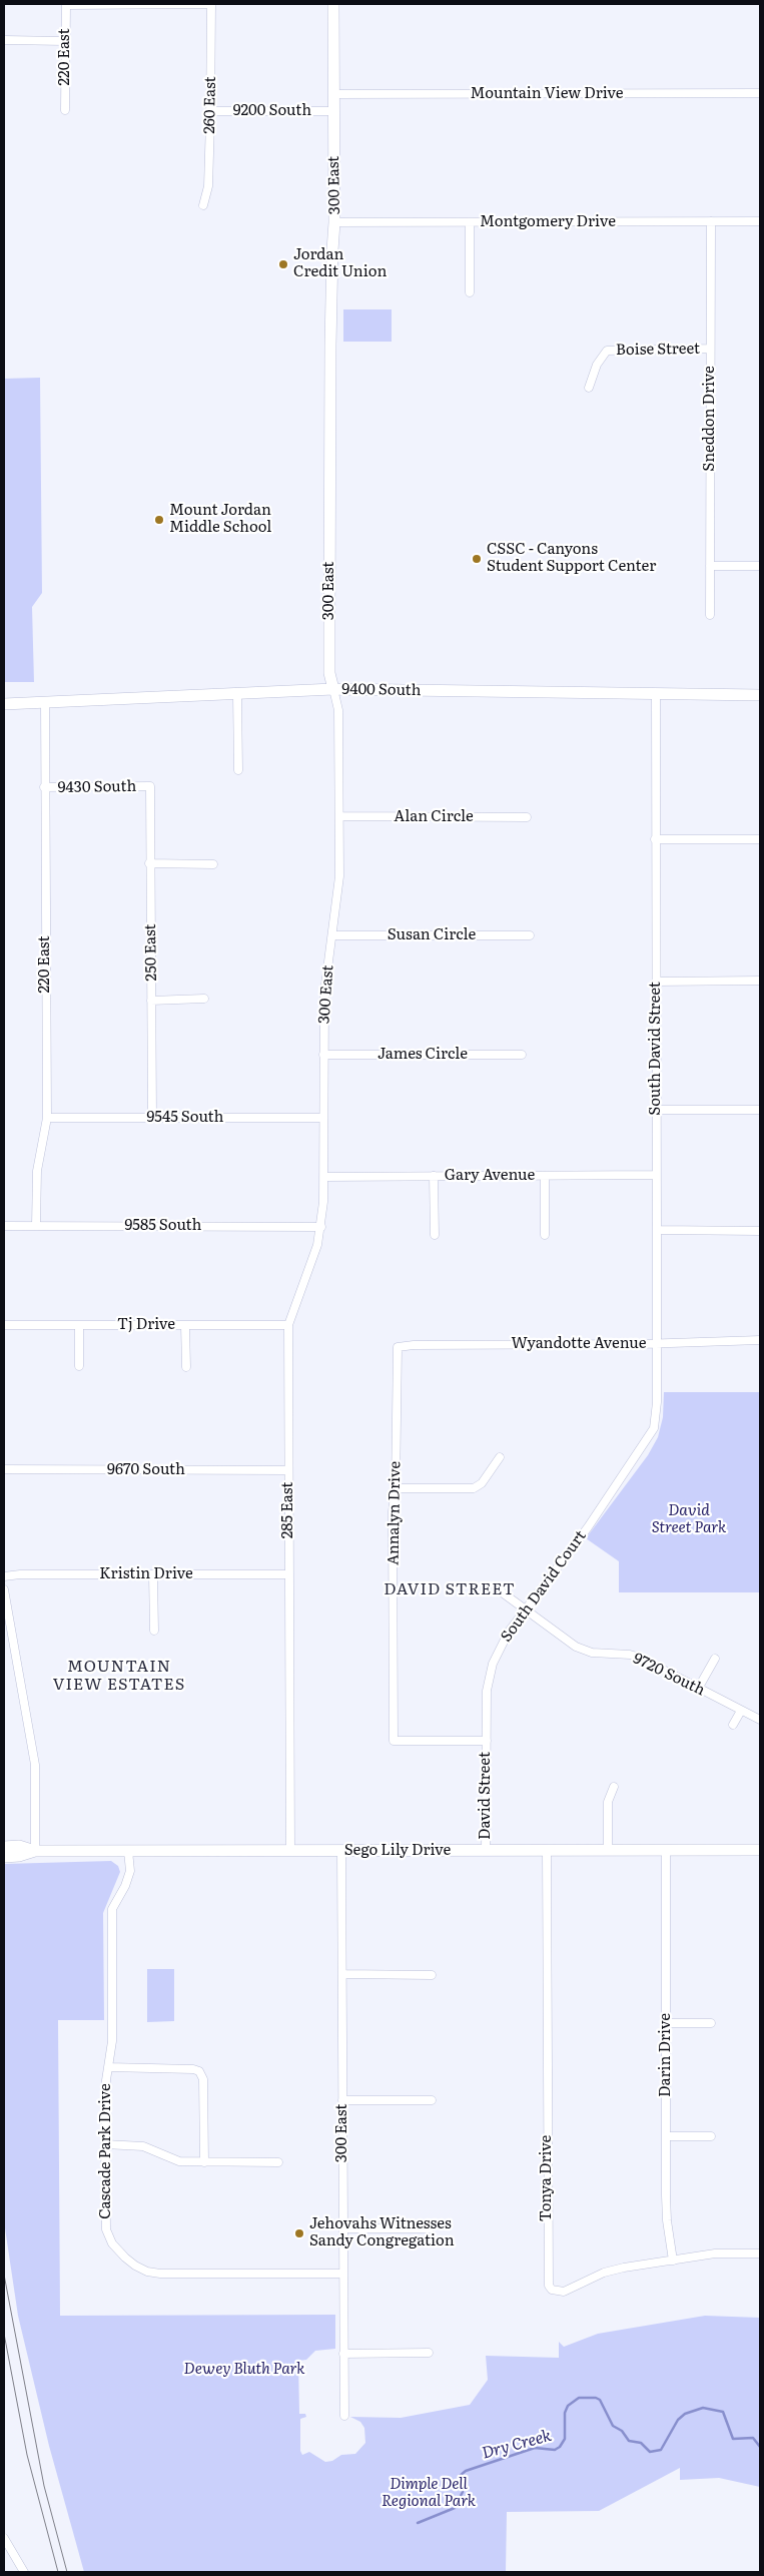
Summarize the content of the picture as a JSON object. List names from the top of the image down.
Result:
{
  "streets": {
    "street": [
      "220 East",
      "Mountain View Drive",
      "260 East",
      "9200 South",
      "300 East",
      "Montgomery Drive",
      "Boise Street",
      "Sneddon Drive",
      "9400 South",
      "9430 South",
      "Alan Circle",
      "Susan Circle",
      "250 East",
      "South David Street",
      "James Circle",
      "9545 South",
      "Gary Avenue",
      "9585 South",
      "Tj Drive",
      "Wyandotte Avenue",
      "9670 South",
      "285 East",
      "Annalyn Drive",
      "Kristin Drive",
      "South David Court",
      "9720 South",
      "David Street",
      "Sego Lily Drive",
      "Darin Drive",
      "Cascade Park Drive",
      "Tonya Drive"
    ]
  },
  "crossings": [
    ["220 East", "9400 South"],
    ["220 East", "9430 South"],
    ["220 East", "9545 South"],
    ["220 East", "9585 South"],
    ["Mountain View Drive", "300 East"],
    ["260 East", "9200 South"],
    ["9200 South", "300 East"],
    ["300 East", "Montgomery Drive"],
    ["300 East", "9400 South"],
    ["300 East", "Alan Circle"],
    ["300 East", "Susan Circle"],
    ["300 East", "James Circle"],
    ["300 East", "9545 South"],
    ["300 East", "Gary Avenue"],
    ["300 East", "285 East"],
    ["300 East", "Sego Lily Drive"],
    ["300 East", "Cascade Park Drive"],
    ["Montgomery Drive", "Sneddon Drive"],
    ["Boise Street", "Sneddon Drive"],
    ["9400 South", "South David Street"],
    ["9430 South", "250 East"],
    ["250 East", "9545 South"],
    ["South David Street", "Gary Avenue"],
    ["South David Street", "Wyandotte Avenue"],
    ["South David Street", "South David Court"],
    ["Gary Avenue", "285 East"],
    ["9585 South", "285 East"],
    ["Tj Drive", "285 East"],
    ["Wyandotte Avenue", "Annalyn Drive"],
    ["9670 South", "285 East"],
    ["285 East", "Kristin Drive"],
    ["285 East", "Sego Lily Drive"],
    ["Annalyn Drive", "South David Court"],
    ["Annalyn Drive", "David Street"],
    ["South David Court", "9720 South"],
    ["South David Court", "David Street"],
    ["David Street", "Sego Lily Drive"],
    ["Sego Lily Drive", "Darin Drive"],
    ["Sego Lily Drive", "Cascade Park Drive"],
    ["Sego Lily Drive", "Tonya Drive"],
    ["Darin Drive", "Tonya Drive"]
  ],
  "districts": ["DAVID STREET", "MOUNTAIN VIEW ESTATES"],
  "water": ["Dry Creek"],
  "parks": ["David Street Park", "Dewey Bluth Park", "Dimple Dell Regional Park"],
  "places": [
    "Jordan Credit Union",
    "Mount Jordan Middle School",
    "CSSC - Canyons Student Support Center",
    "Jehovahs Witnesses Sandy Congregation"
  ]
}
